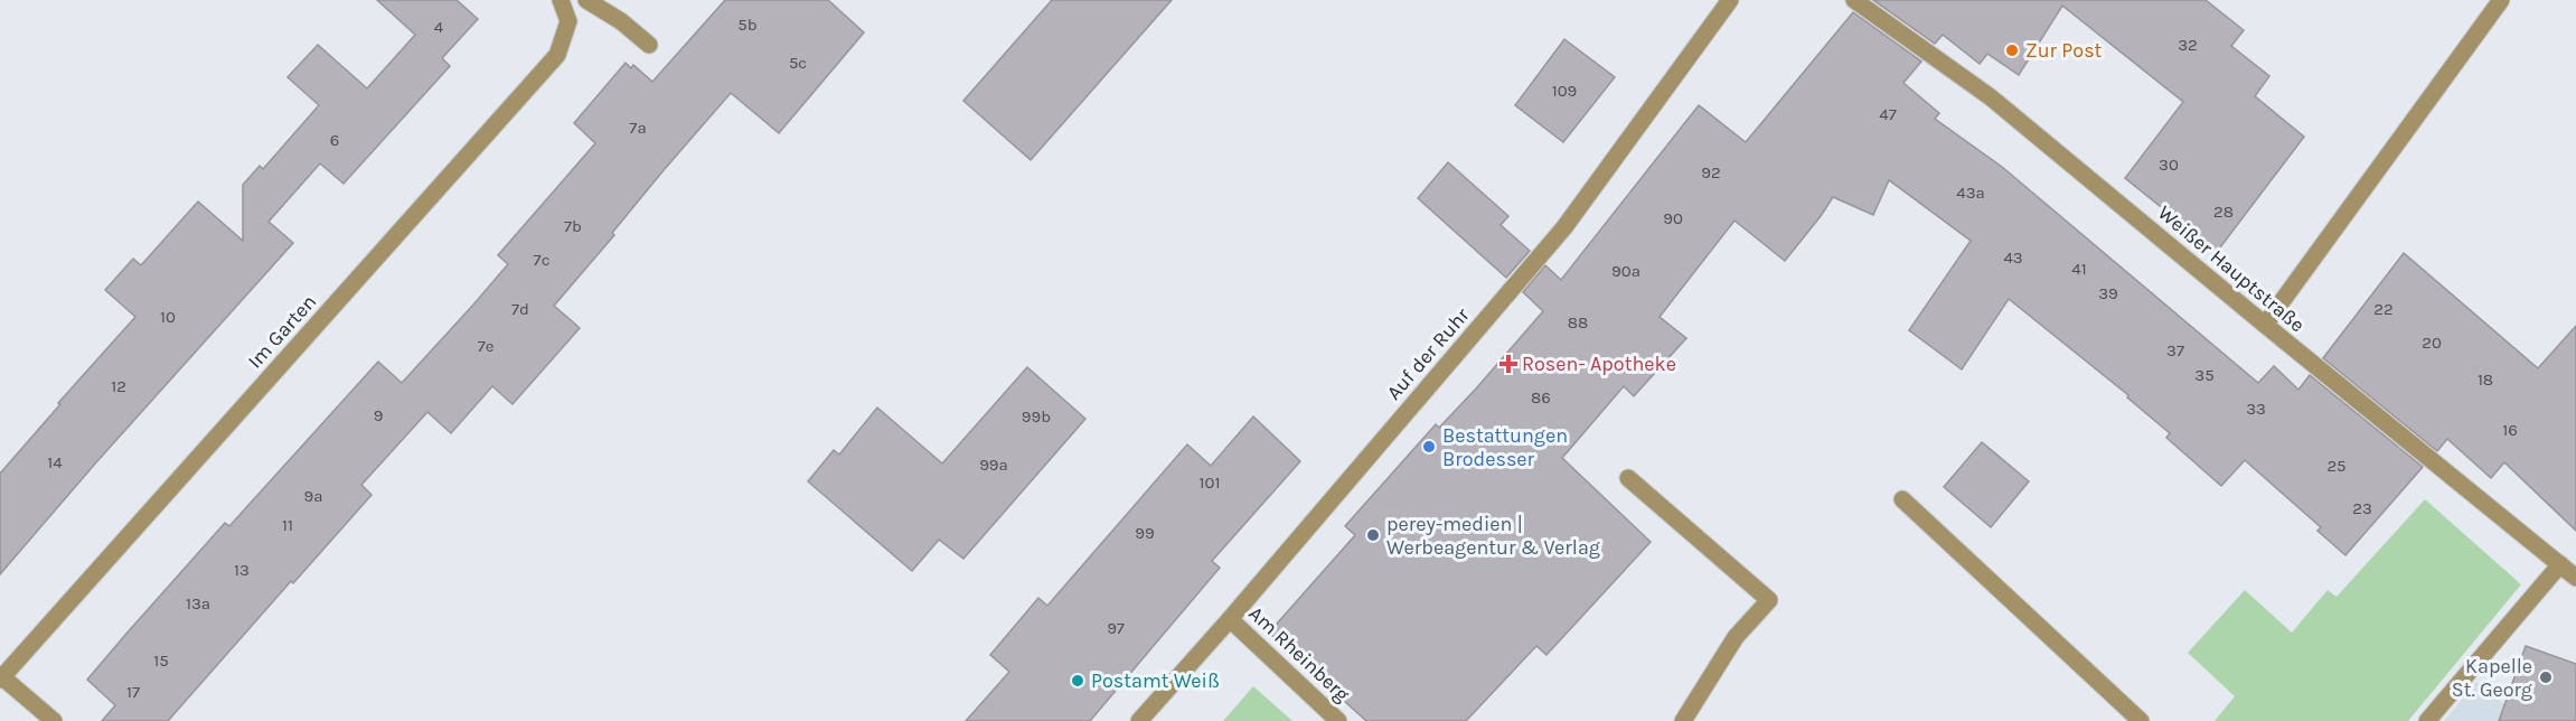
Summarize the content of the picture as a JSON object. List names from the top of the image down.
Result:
{
  "streets": {
    "street": [
      "Weißer Hauptstraße",
      "Im Garten",
      "Auf der Ruhr",
      "Am Rheinberg"
    ]
  },
  "crossings": [
    ["Auf der Ruhr", "Am Rheinberg"]
  ],
  "places": {
    "other": [
      "Zur Post",
      "Bestattungen Brodesser",
      "perey-medien | Werbeagentur & Verlag",
      "Kapelle St. Georg",
      "Postamt Weiß"
    ],
    "health": ["Rosen- Apotheke"]
  },
  "house_numbers": [
    "5b",
    "4",
    "32",
    "5c",
    "109",
    "47",
    "7a",
    "6",
    "30",
    "92",
    "43a",
    "28",
    "90",
    "7b",
    "43",
    "7c",
    "41",
    "90a",
    "39",
    "7d",
    "22",
    "10",
    "88",
    "20",
    "7e",
    "37",
    "35",
    "18",
    "12",
    "86",
    "33",
    "9",
    "99b",
    "16",
    "14",
    "99a",
    "25",
    "101",
    "9a",
    "23",
    "11",
    "99",
    "13",
    "13a",
    "97",
    "15",
    "17"
  ]
}
